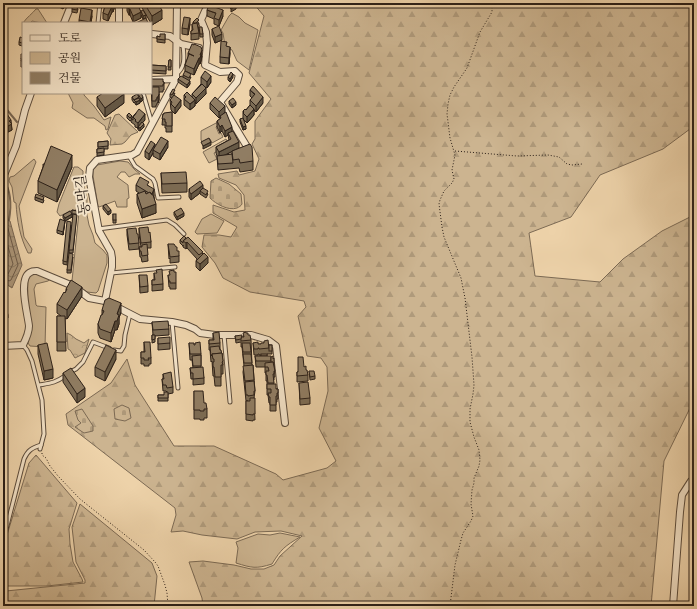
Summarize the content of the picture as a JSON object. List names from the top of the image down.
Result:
{
  "streets": {
    "street": ["동막길"]
  },
  "legend": ["도로", "공원", "건물"]
}
